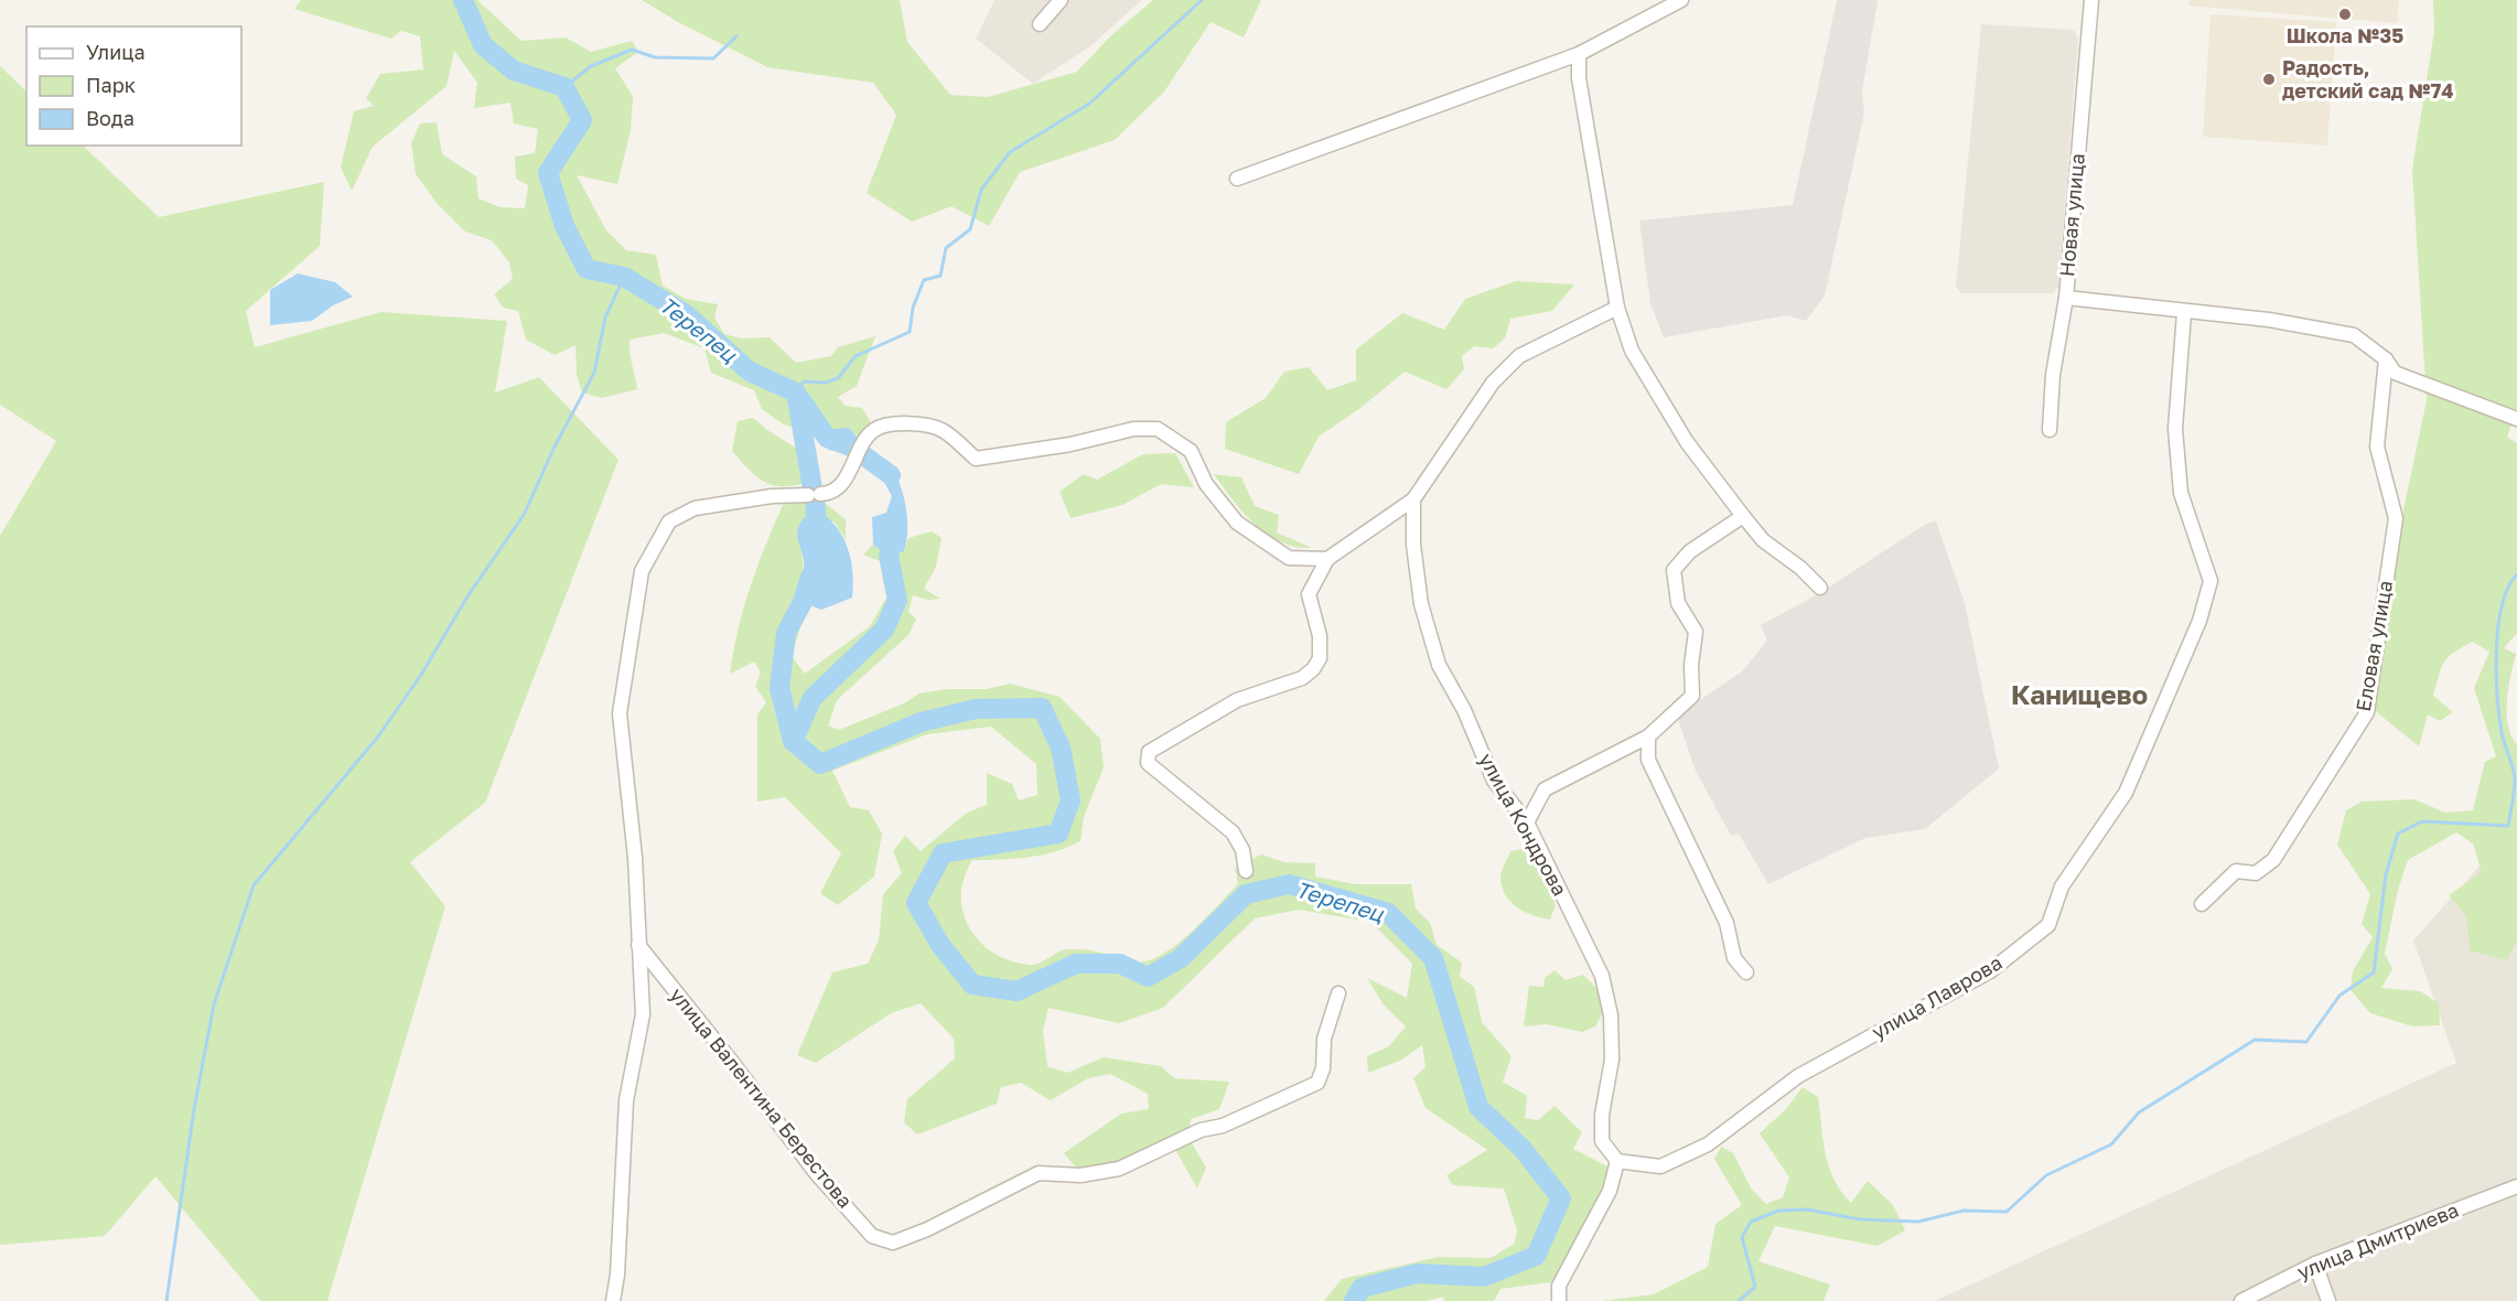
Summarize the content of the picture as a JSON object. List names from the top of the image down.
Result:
{
  "streets": {
    "street": [
      "Новая улица",
      "Еловая улица",
      "улица Кондрова",
      "улица Лаврова",
      "улица Валентина Берестова",
      "улица Дмитриева"
    ]
  },
  "crossings": [
    ["улица Кондрова", "улица Лаврова"]
  ],
  "districts": ["Канищево"],
  "water": ["Терепец"],
  "places": ["Школа №35", "Радость, детский сад №74"],
  "legend": ["Улица", "Парк", "Вода"]
}
